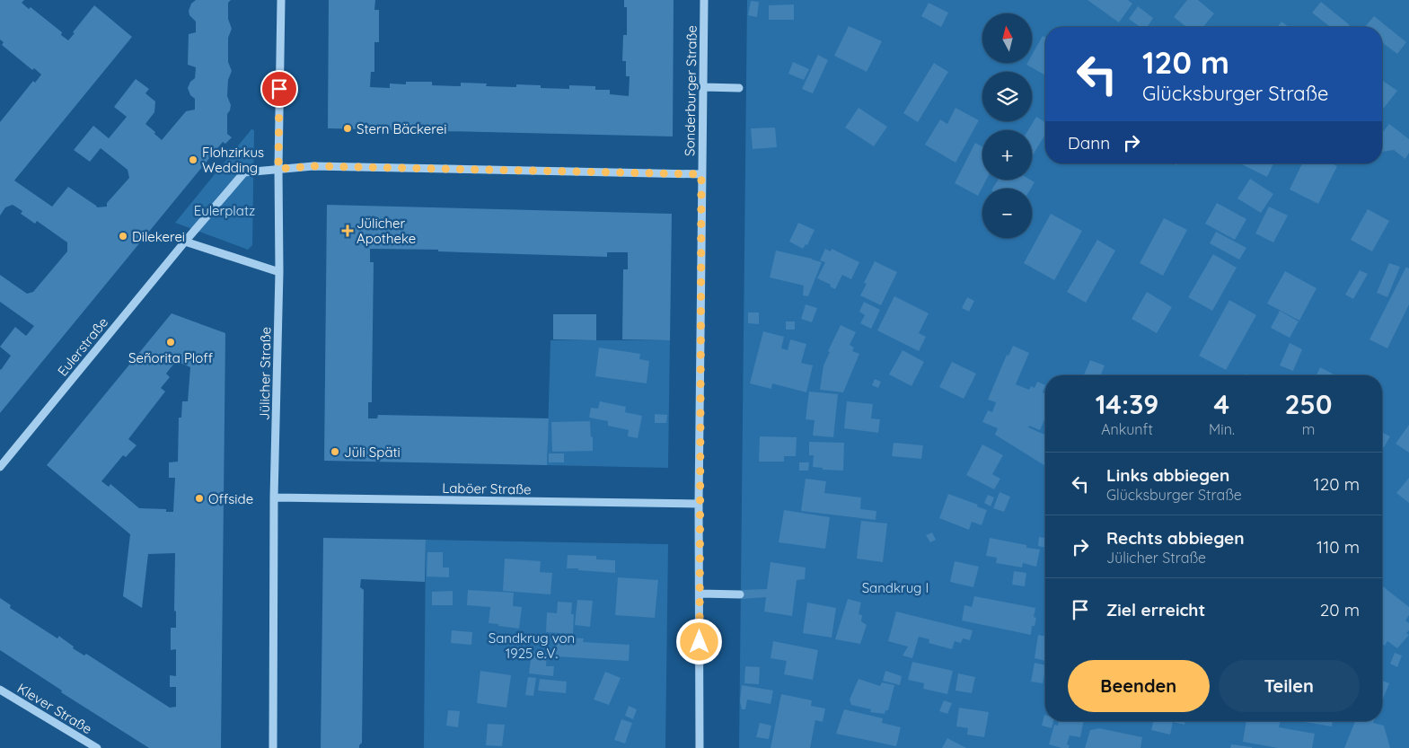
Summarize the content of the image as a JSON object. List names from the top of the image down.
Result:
{
  "streets": {
    "street": [
      "Sonderburger Straße",
      "Eulerstraße",
      "Jülicher Straße",
      "Laböer Straße",
      "Klever Straße"
    ]
  },
  "crossings": [
    ["Sonderburger Straße", "Eulerstraße"],
    ["Sonderburger Straße", "Laböer Straße"],
    ["Eulerstraße", "Jülicher Straße"],
    ["Jülicher Straße", "Laböer Straße"]
  ],
  "parks": ["Eulerplatz", "Sandkrug I", "Sandkrug von 1925 e.V."],
  "places": {
    "other": [
      "Stern Bäckerei",
      "Flohzirkus Wedding",
      "Dilekerei",
      "Señorita Ploff",
      "Jüli Späti",
      "Offside"
    ],
    "health": ["Jülicher Apotheke"]
  },
  "north": "top",
  "page": {
    "map_buttons": ["+", "−"],
    "turn": ["120 m", "Glücksburger Straße"],
    "then": "Dann",
    "eta": [
      "14:39",
      "Ankunft",
      "4",
      "Min.",
      "250",
      "m"
    ],
    "list": [
      {
        "name": "Links abbiegen",
        "note": "Glücksburger Straße",
        "value": "120 m"
      },
      {
        "name": "Rechts abbiegen",
        "note": "Jülicher Straße",
        "value": "110 m"
      },
      {
        "name": "Ziel erreicht",
        "value": "20 m"
      }
    ],
    "buttons": ["Beenden", "Teilen"]
  }
}
